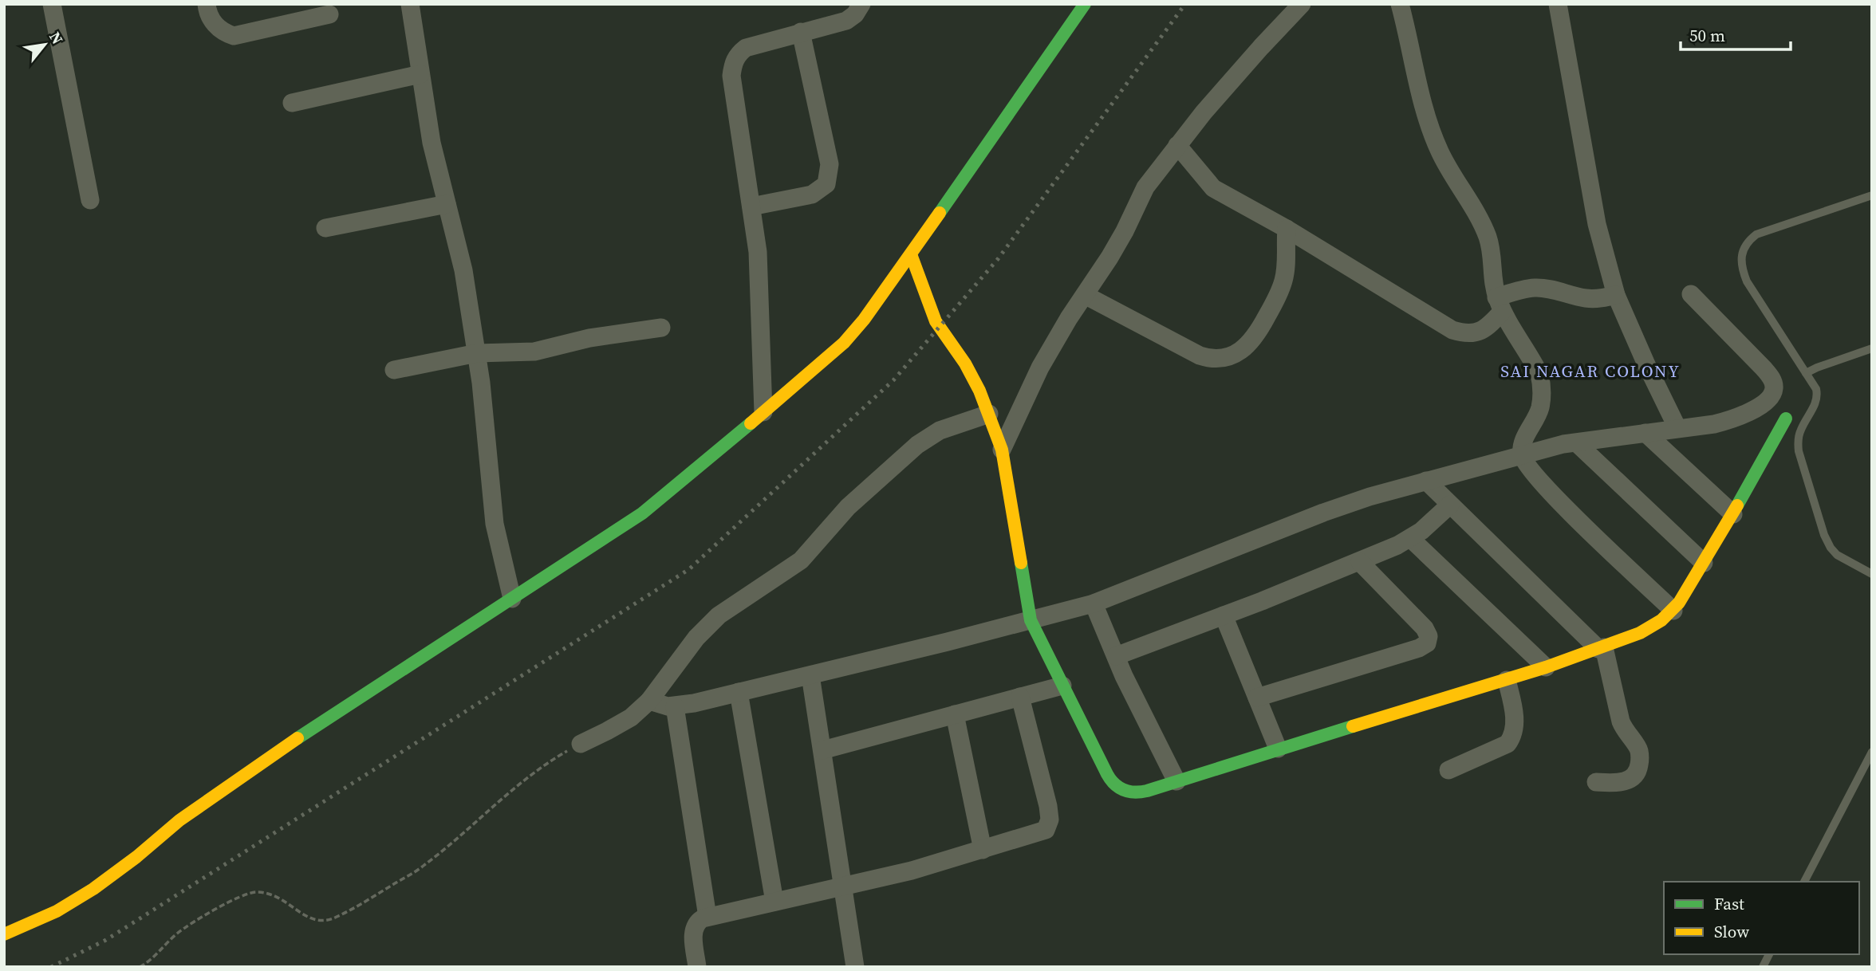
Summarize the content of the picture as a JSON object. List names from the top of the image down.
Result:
{
  "districts": ["SAI NAGAR COLONY"],
  "legend": ["Fast", "Slow"],
  "scale_bar": "50 m",
  "north": "top right"
}
